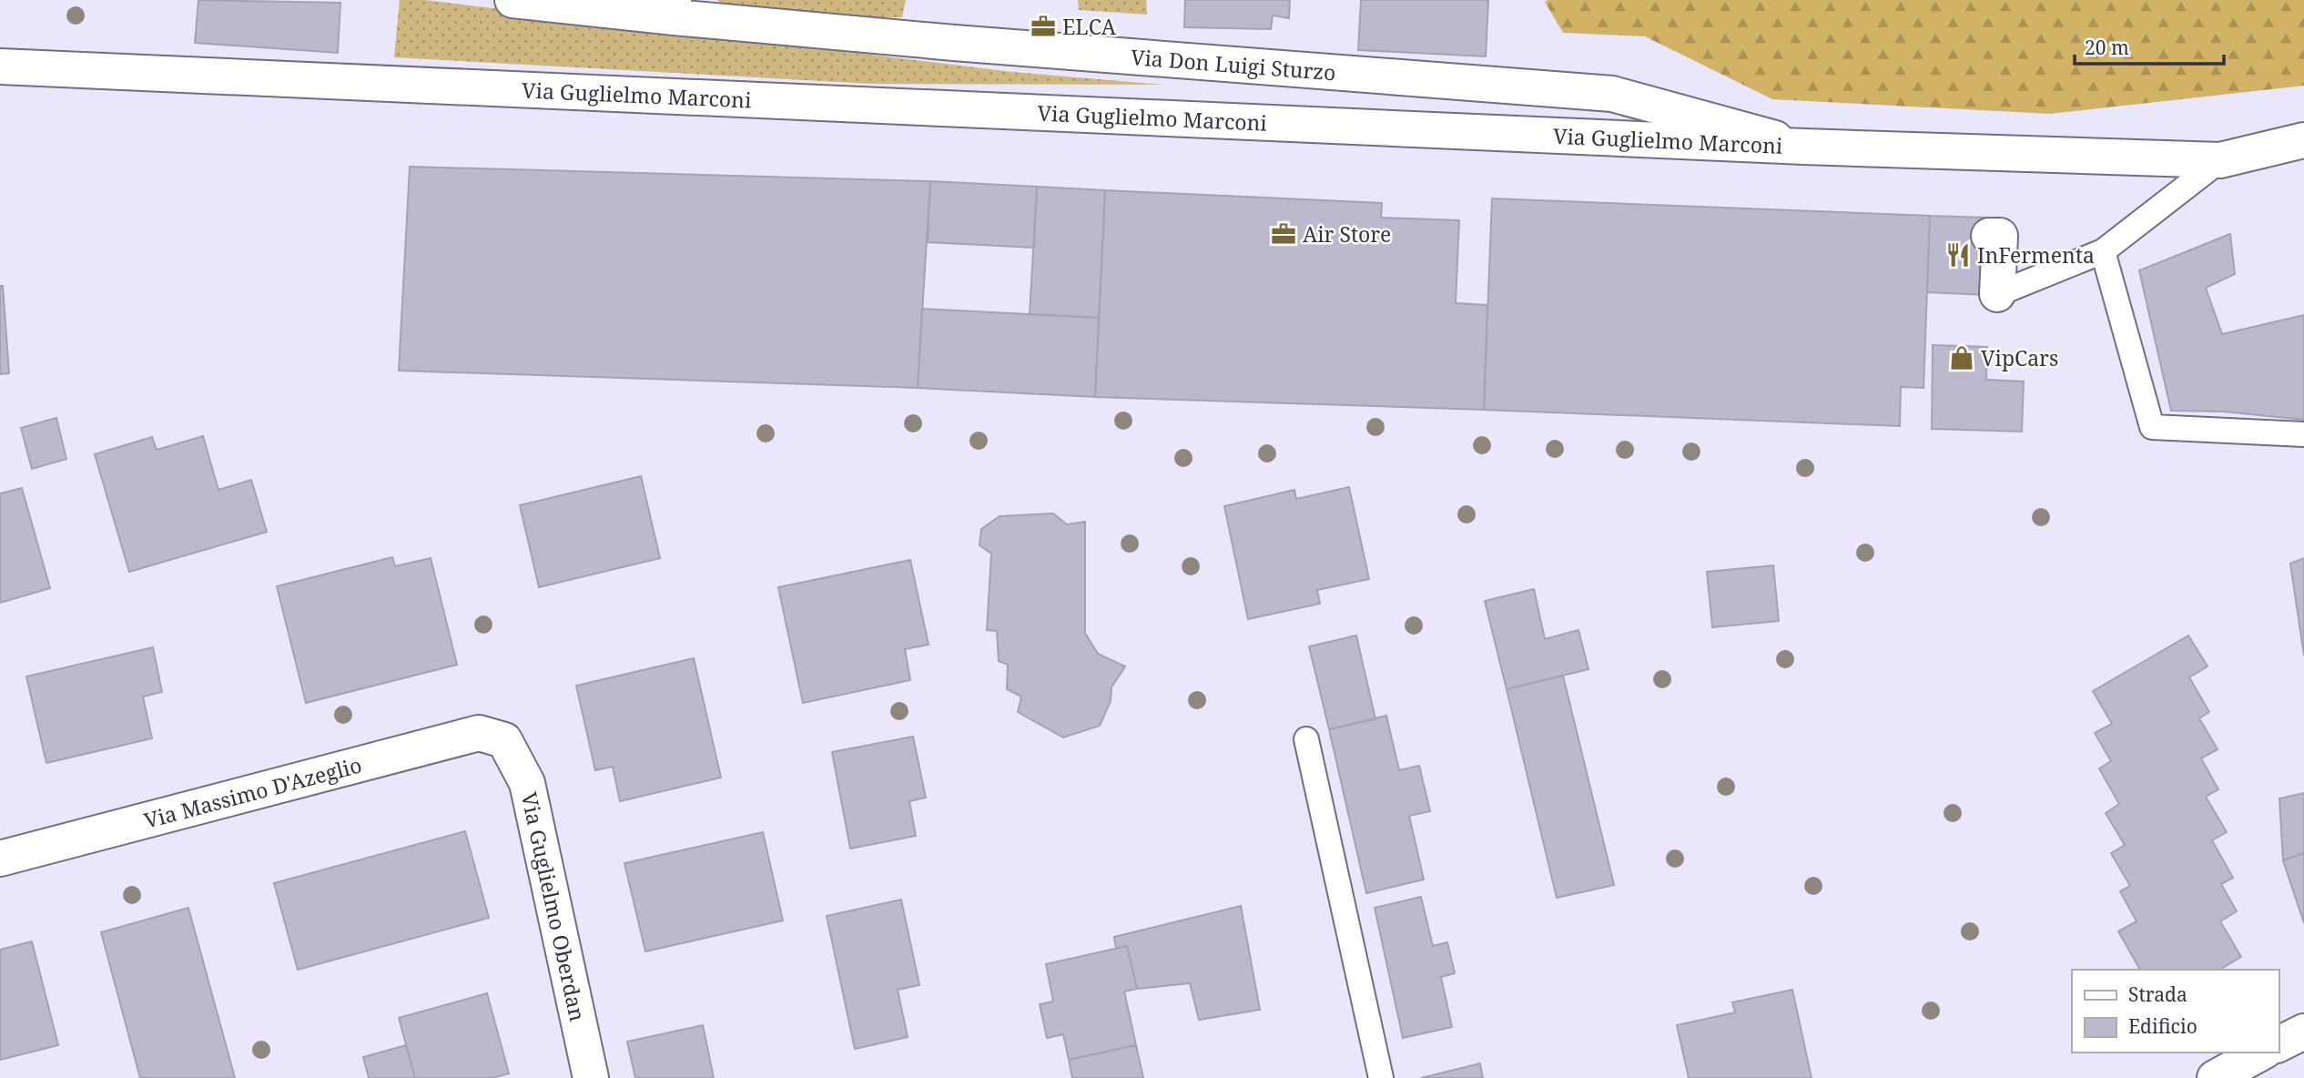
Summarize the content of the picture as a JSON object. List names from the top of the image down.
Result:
{
  "streets": {
    "street": [
      "Via Don Luigi Sturzo",
      "Via Guglielmo Marconi",
      "Via Massimo D'Azeglio",
      "Via Guglielmo Oberdan"
    ]
  },
  "crossings": [
    ["Via Don Luigi Sturzo", "Via Guglielmo Marconi"],
    ["Via Massimo D'Azeglio", "Via Guglielmo Oberdan"]
  ],
  "places": {
    "office": ["ELCA", "Air Store"],
    "restaurant": ["InFermenta"],
    "shop": ["VipCars"]
  },
  "legend": ["Strada", "Edificio"],
  "scale_bar": "20 m"
}
